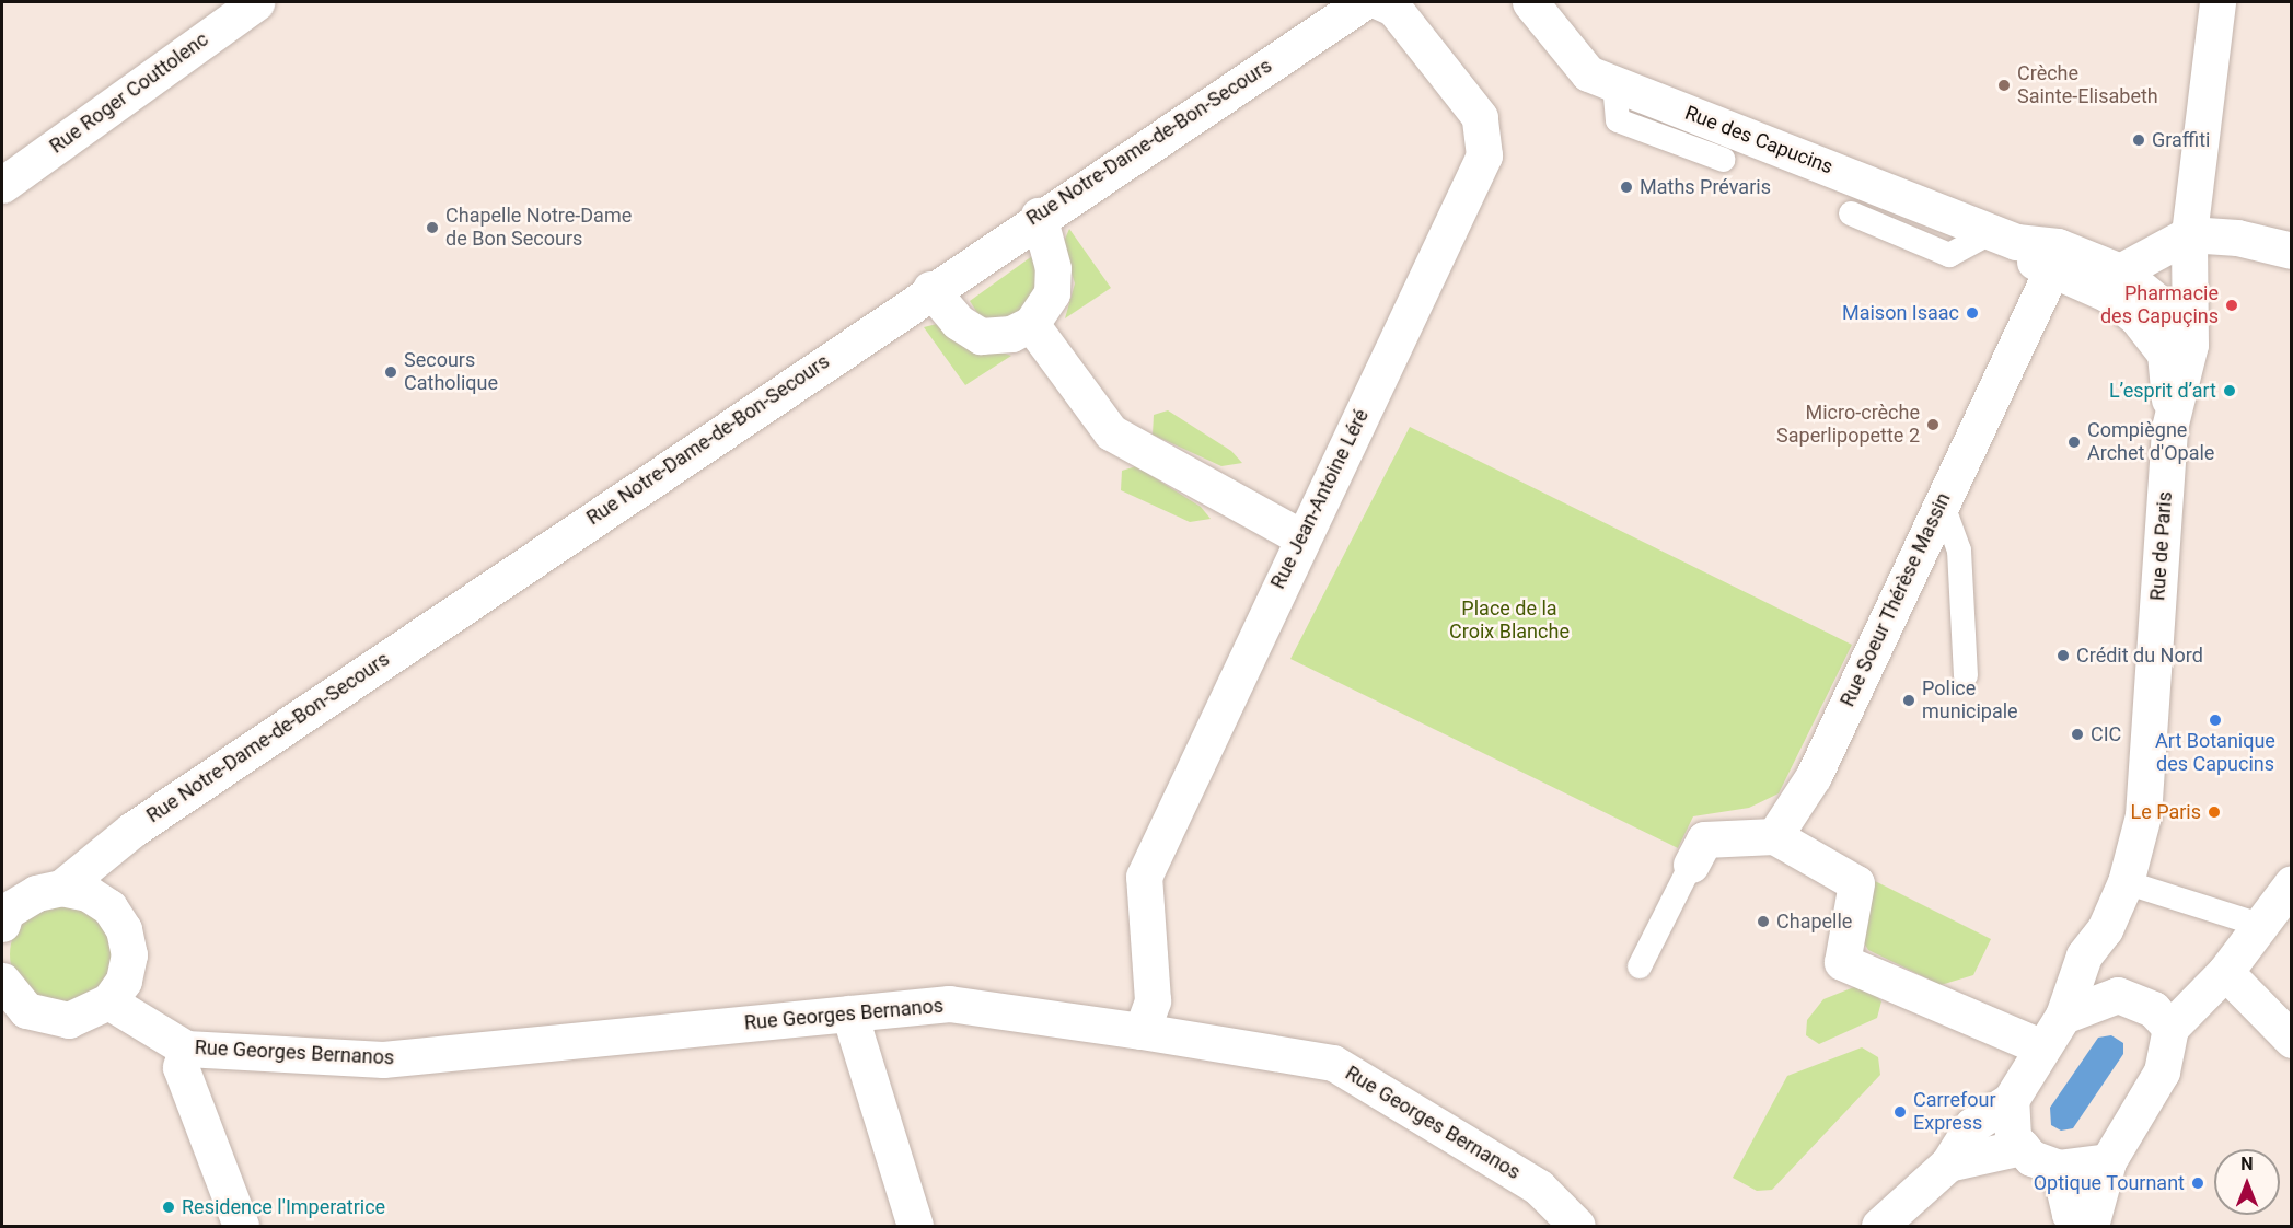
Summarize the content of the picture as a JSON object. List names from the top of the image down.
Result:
{
  "streets": {
    "street": [
      "Rue Roger Couttolenc",
      "Rue des Capucins",
      "Rue Notre-Dame-de-Bon-Secours",
      "Rue Jean-Antoine Léré",
      "Rue de Paris",
      "Rue Soeur Thérèse Massin",
      "Rue Georges Bernanos"
    ]
  },
  "crossings": [
    ["Rue des Capucins", "Rue de Paris"],
    ["Rue des Capucins", "Rue Soeur Thérèse Massin"],
    ["Rue Jean-Antoine Léré", "Rue Georges Bernanos"]
  ],
  "parks": ["Place de la Croix Blanche"],
  "places": [
    "Crèche Sainte-Elisabeth",
    "Graffiti",
    "Maths Prévaris",
    "Chapelle Notre-Dame de Bon Secours",
    "Pharmacie des Capuçins",
    "Maison Isaac",
    "Secours Catholique",
    "L’esprit d’art",
    "Micro-crèche Saperlipopette 2",
    "Compiègne Archet d'Opale",
    "Crédit du Nord",
    "Police municipale",
    "Art Botanique des Capucins",
    "CIC",
    "Le Paris",
    "Chapelle",
    "Carrefour Express",
    "Optique Tournant",
    "Residence l'Imperatrice"
  ],
  "north": "top"
}
